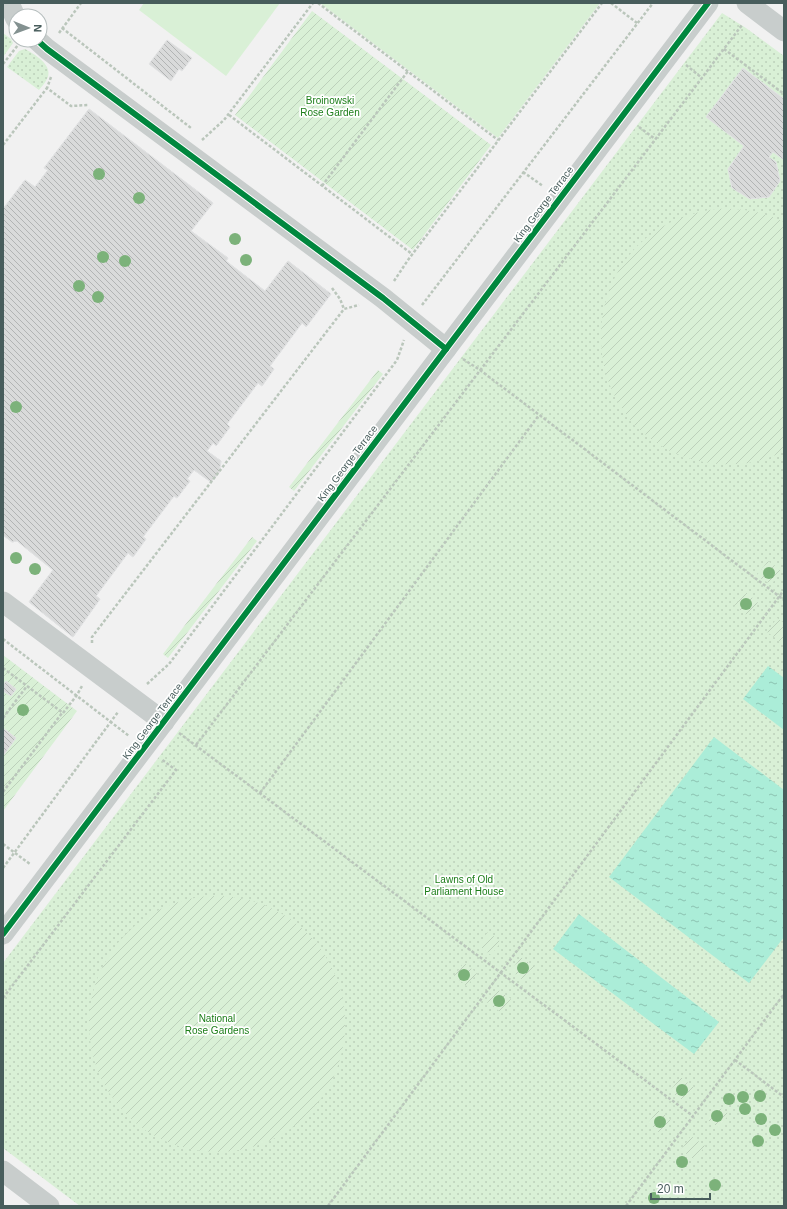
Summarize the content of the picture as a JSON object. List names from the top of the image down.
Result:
{
  "streets": {
    "street": ["King George Terrace"]
  },
  "parks": ["Broinowski Rose Garden", "Lawns of Old Parliament House", "National Rose Gardens"],
  "scale_bar": "20 m",
  "north": "right"
}
